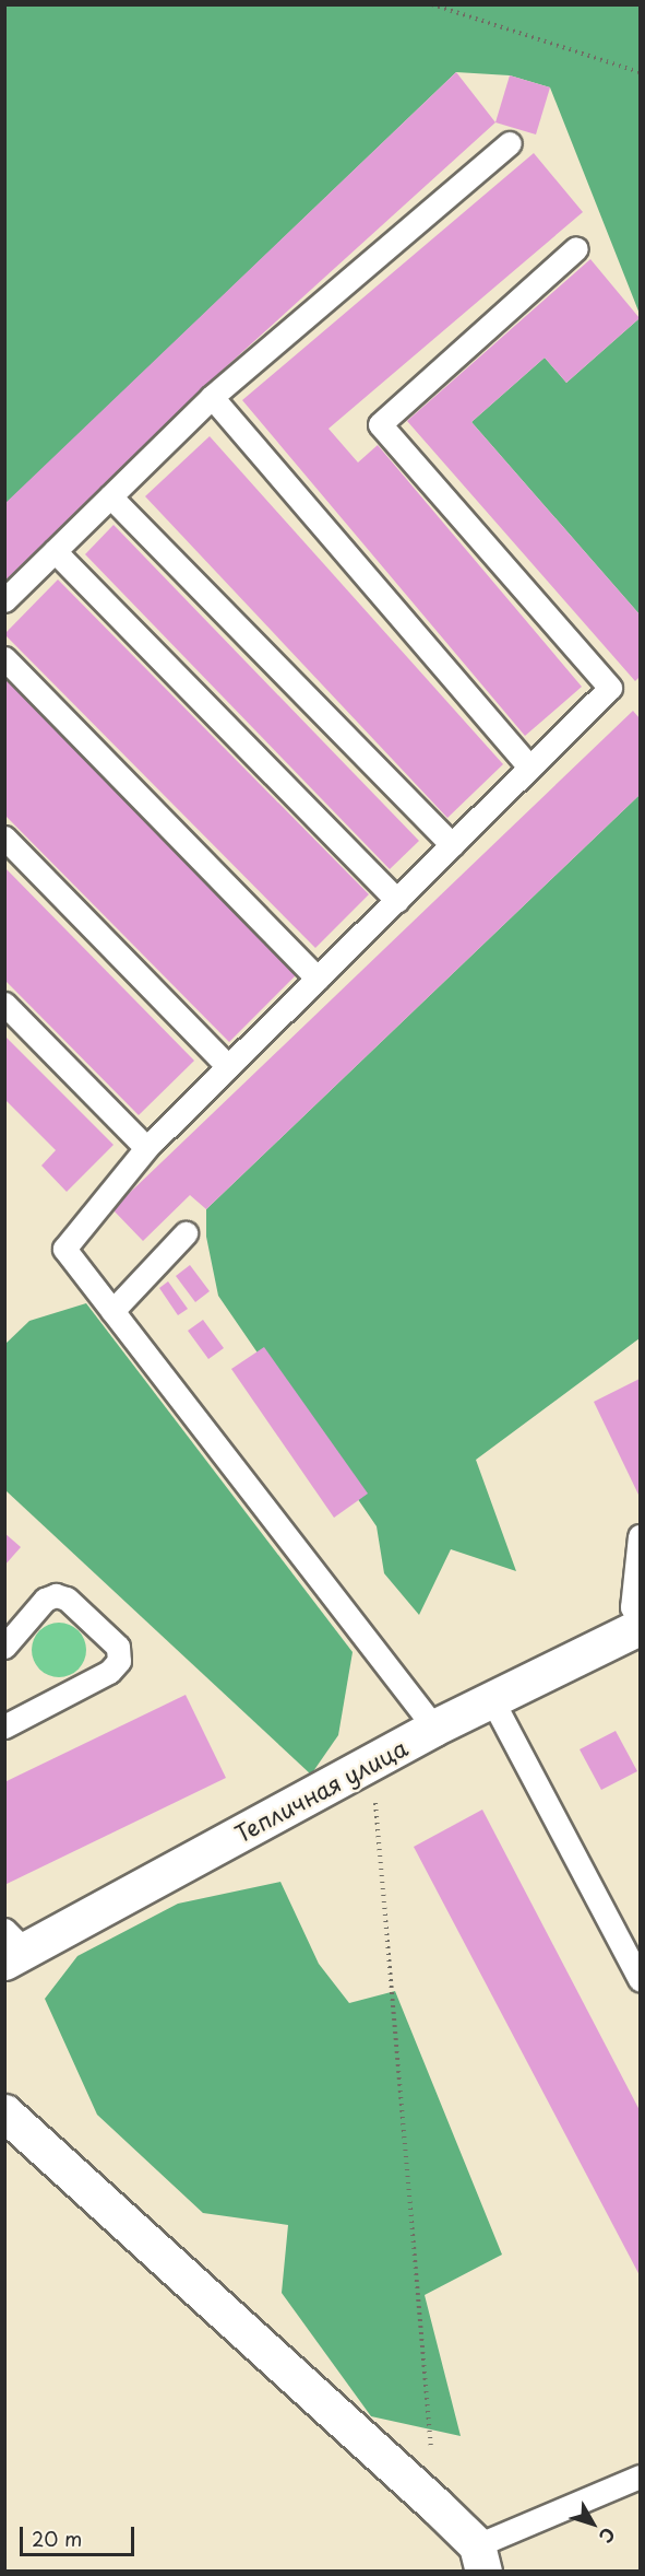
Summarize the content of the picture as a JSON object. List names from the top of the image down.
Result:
{
  "streets": {
    "street": ["Тепличная улица"]
  },
  "scale_bar": "20 m",
  "north": "bottom right"
}
